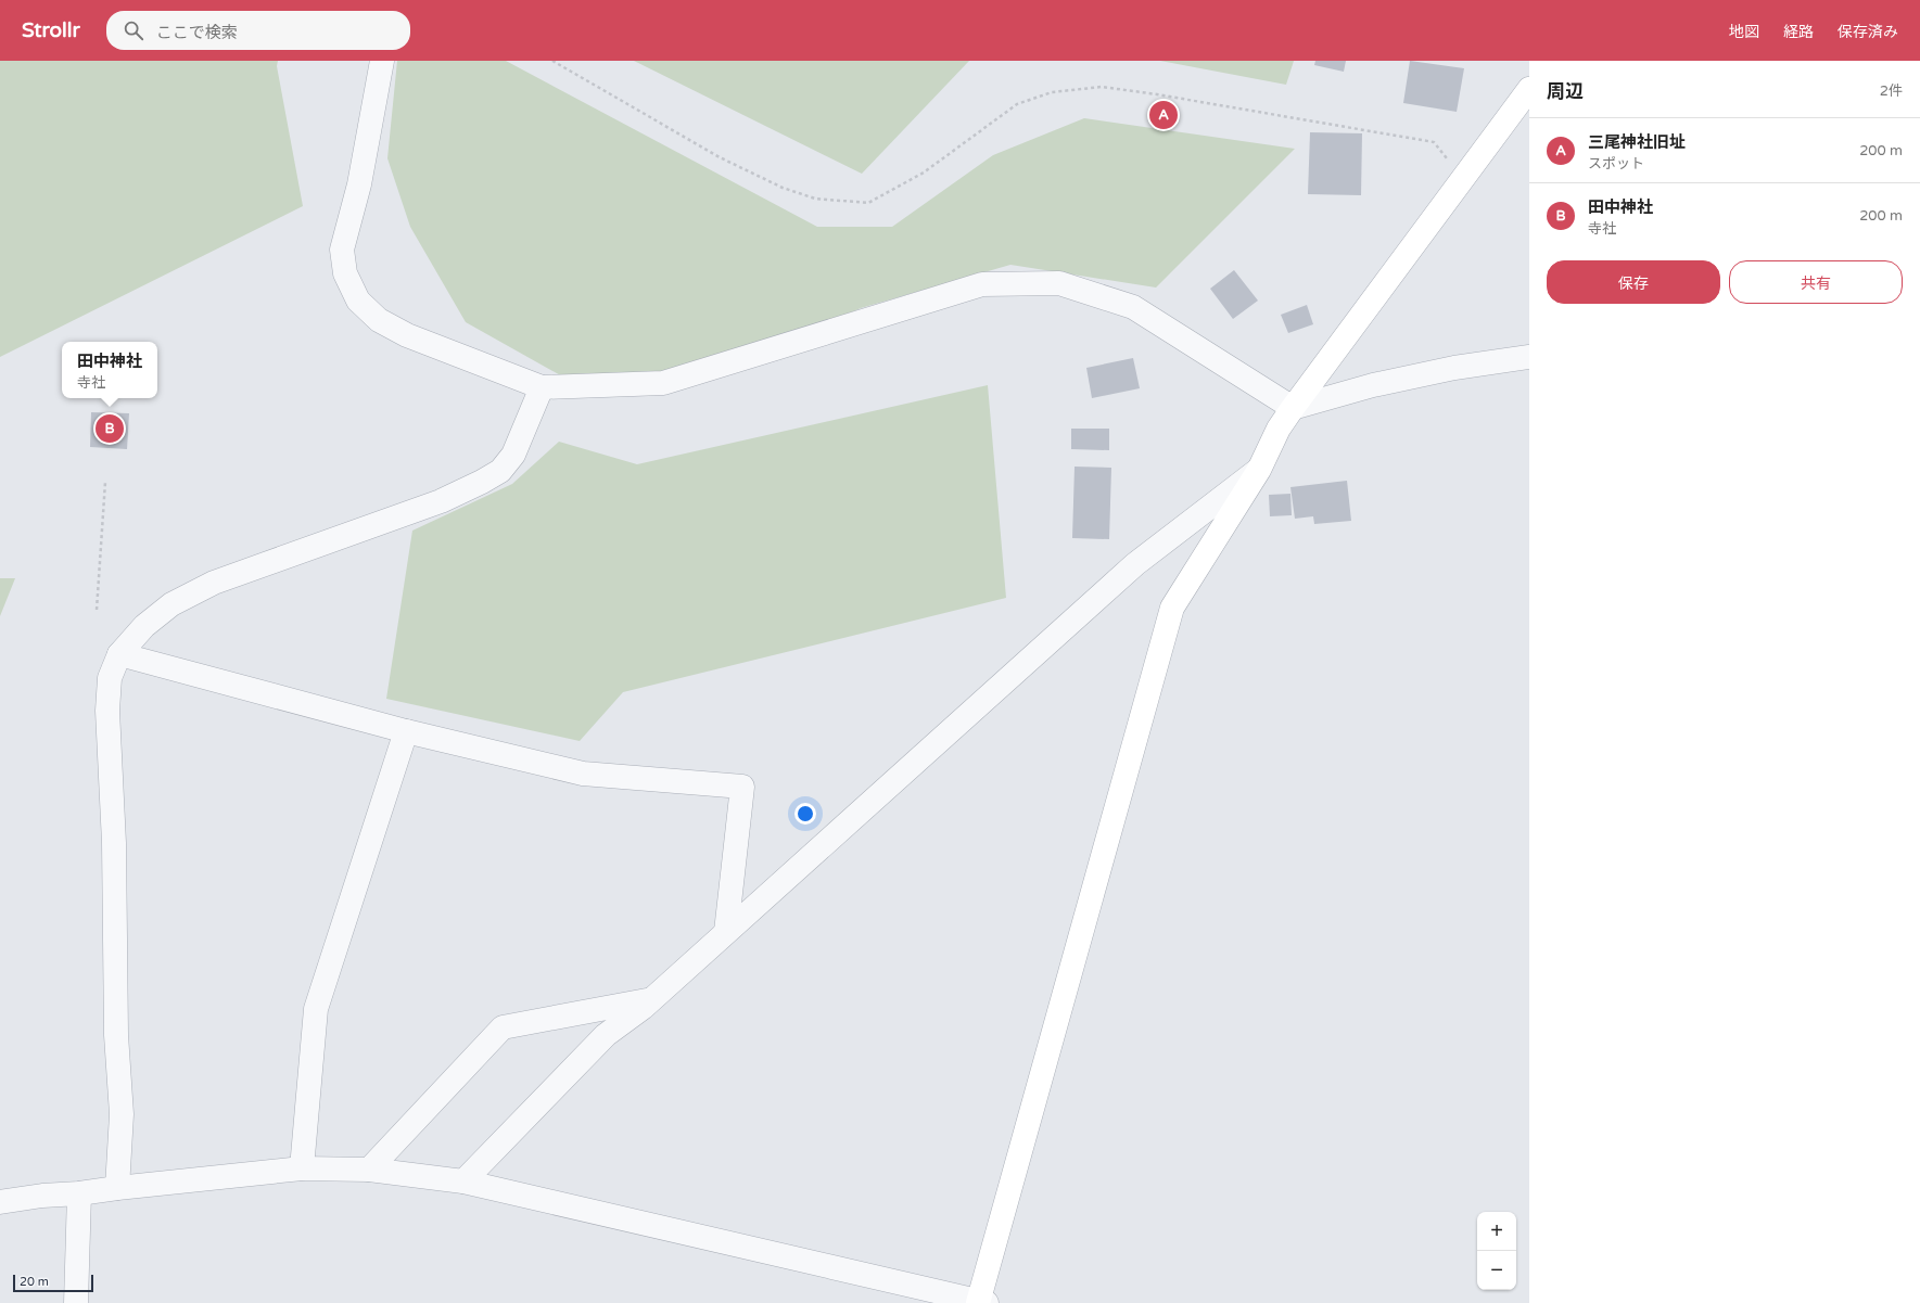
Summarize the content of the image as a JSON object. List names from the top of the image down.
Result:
{
  "scale_bar": "20 m",
  "page": {
    "header": "Strollr",
    "search": "ここで検索",
    "nav": ["地図", "経路", "保存済み"],
    "heading": ["周辺", "2件"],
    "pins": ["A", "B"],
    "list": [
      {
        "mark": "A",
        "name": "三尾神社旧址",
        "note": "スポット",
        "value": "200 m"
      },
      {
        "mark": "B",
        "name": "田中神社",
        "note": "寺社",
        "value": "200 m"
      }
    ],
    "buttons": ["保存", "共有"],
    "popup": ["田中神社", "寺社"],
    "map_buttons": ["+", "−"],
    "scale": "20 m"
  }
}
